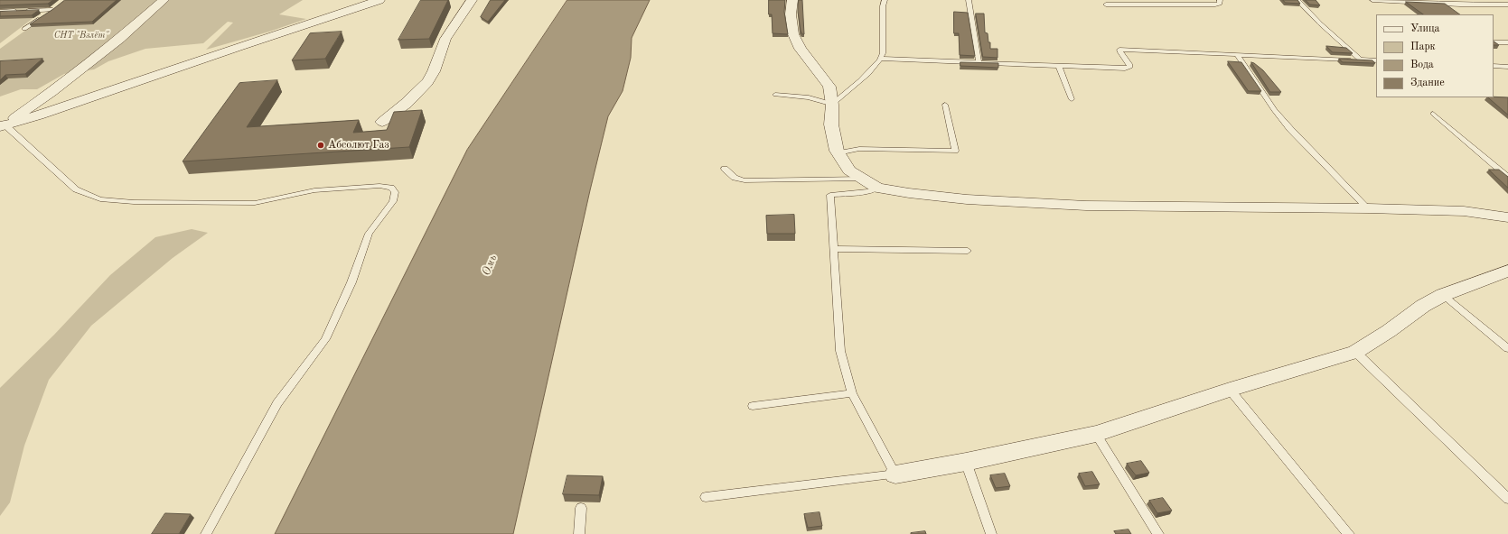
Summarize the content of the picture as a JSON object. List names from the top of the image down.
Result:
{
  "water": ["Омь"],
  "parks": ["СНТ \"Взлёт\""],
  "places": ["Абсолют Газ"],
  "legend": [
    "Улица",
    "Парк",
    "Вода",
    "Здание"
  ]
}
